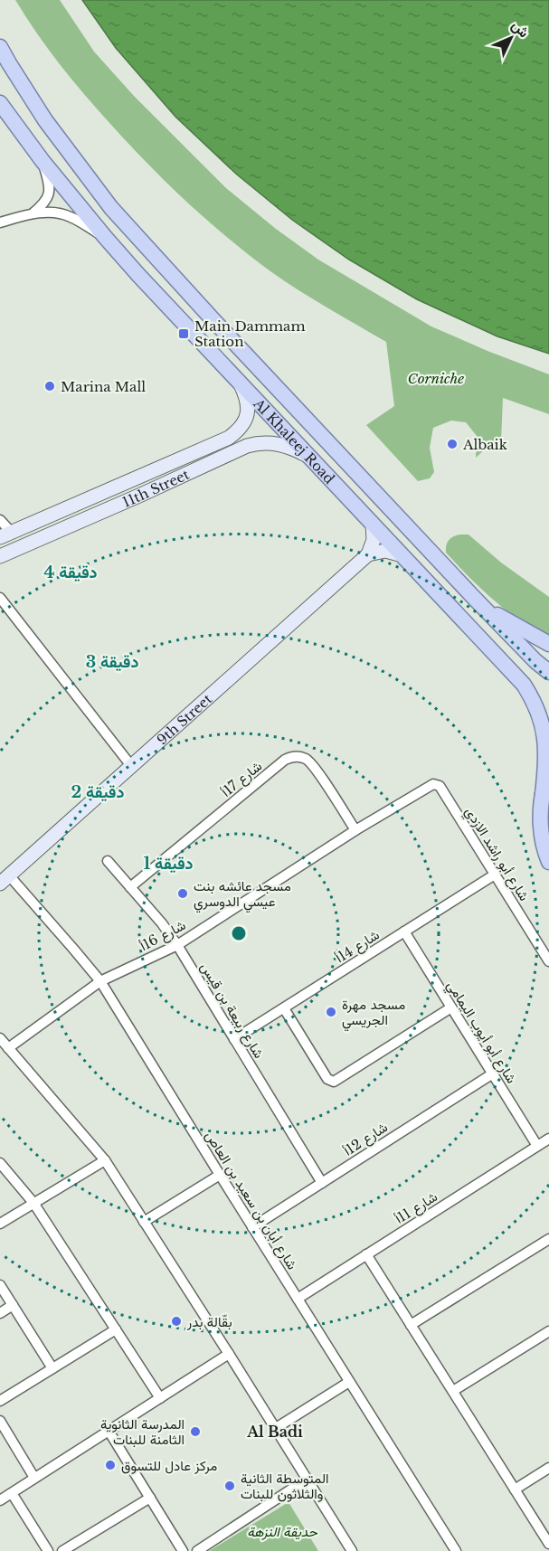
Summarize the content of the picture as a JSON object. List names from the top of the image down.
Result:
{
  "streets": {
    "main road": ["Al Khaleej Road"],
    "street": [
      "11th Street",
      "9th Street",
      "شارع 17أ",
      "شارع أبو راشد الازدي",
      "شارع 16أ",
      "شارع 14أ",
      "شارع ربيعة بن قيس",
      "شارع أبو أيوب اليمامي",
      "شارع 12أ",
      "شارع أبان بن سعيد بن العاص",
      "شارع 11أ"
    ]
  },
  "crossings": [
    ["Al Khaleej Road", "11th Street"],
    ["9th Street", "شارع أبان بن سعيد بن العاص"],
    ["شارع 17أ", "شارع 16أ"],
    ["شارع 17أ", "شارع ربيعة بن قيس"],
    ["شارع أبو راشد الازدي", "شارع 16أ"],
    ["شارع أبو راشد الازدي", "شارع 14أ"],
    ["شارع 16أ", "شارع ربيعة بن قيس"],
    ["شارع 16أ", "شارع أبان بن سعيد بن العاص"],
    ["شارع 14أ", "شارع ربيعة بن قيس"],
    ["شارع 14أ", "شارع أبو أيوب اليمامي"],
    ["شارع ربيعة بن قيس", "شارع 12أ"],
    ["شارع أبو أيوب اليمامي", "شارع 12أ"],
    ["شارع أبو أيوب اليمامي", "شارع 11أ"],
    ["شارع 12أ", "شارع أبان بن سعيد بن العاص"],
    ["شارع أبان بن سعيد بن العاص", "شارع 11أ"]
  ],
  "districts": ["Al Badi"],
  "parks": ["Corniche", "حديقة النزهة"],
  "places": {
    "transit": ["Main Dammam Station"],
    "other": [
      "Marina Mall",
      "Albaik",
      "مسجد عائشه بنت عيسي الدوسري",
      "مسجد مهرة الجريسي",
      "بقّالة بدر",
      "المدرسة الثانوية الثامنة للبنات",
      "مركز عادل للتسوق",
      "المتوسطة الثانية والثلاثون للبنات"
    ]
  },
  "north": "top right",
  "rings": [
    "4 دقيقة",
    "3 دقيقة",
    "2 دقيقة",
    "1 دقيقة"
  ]
}
